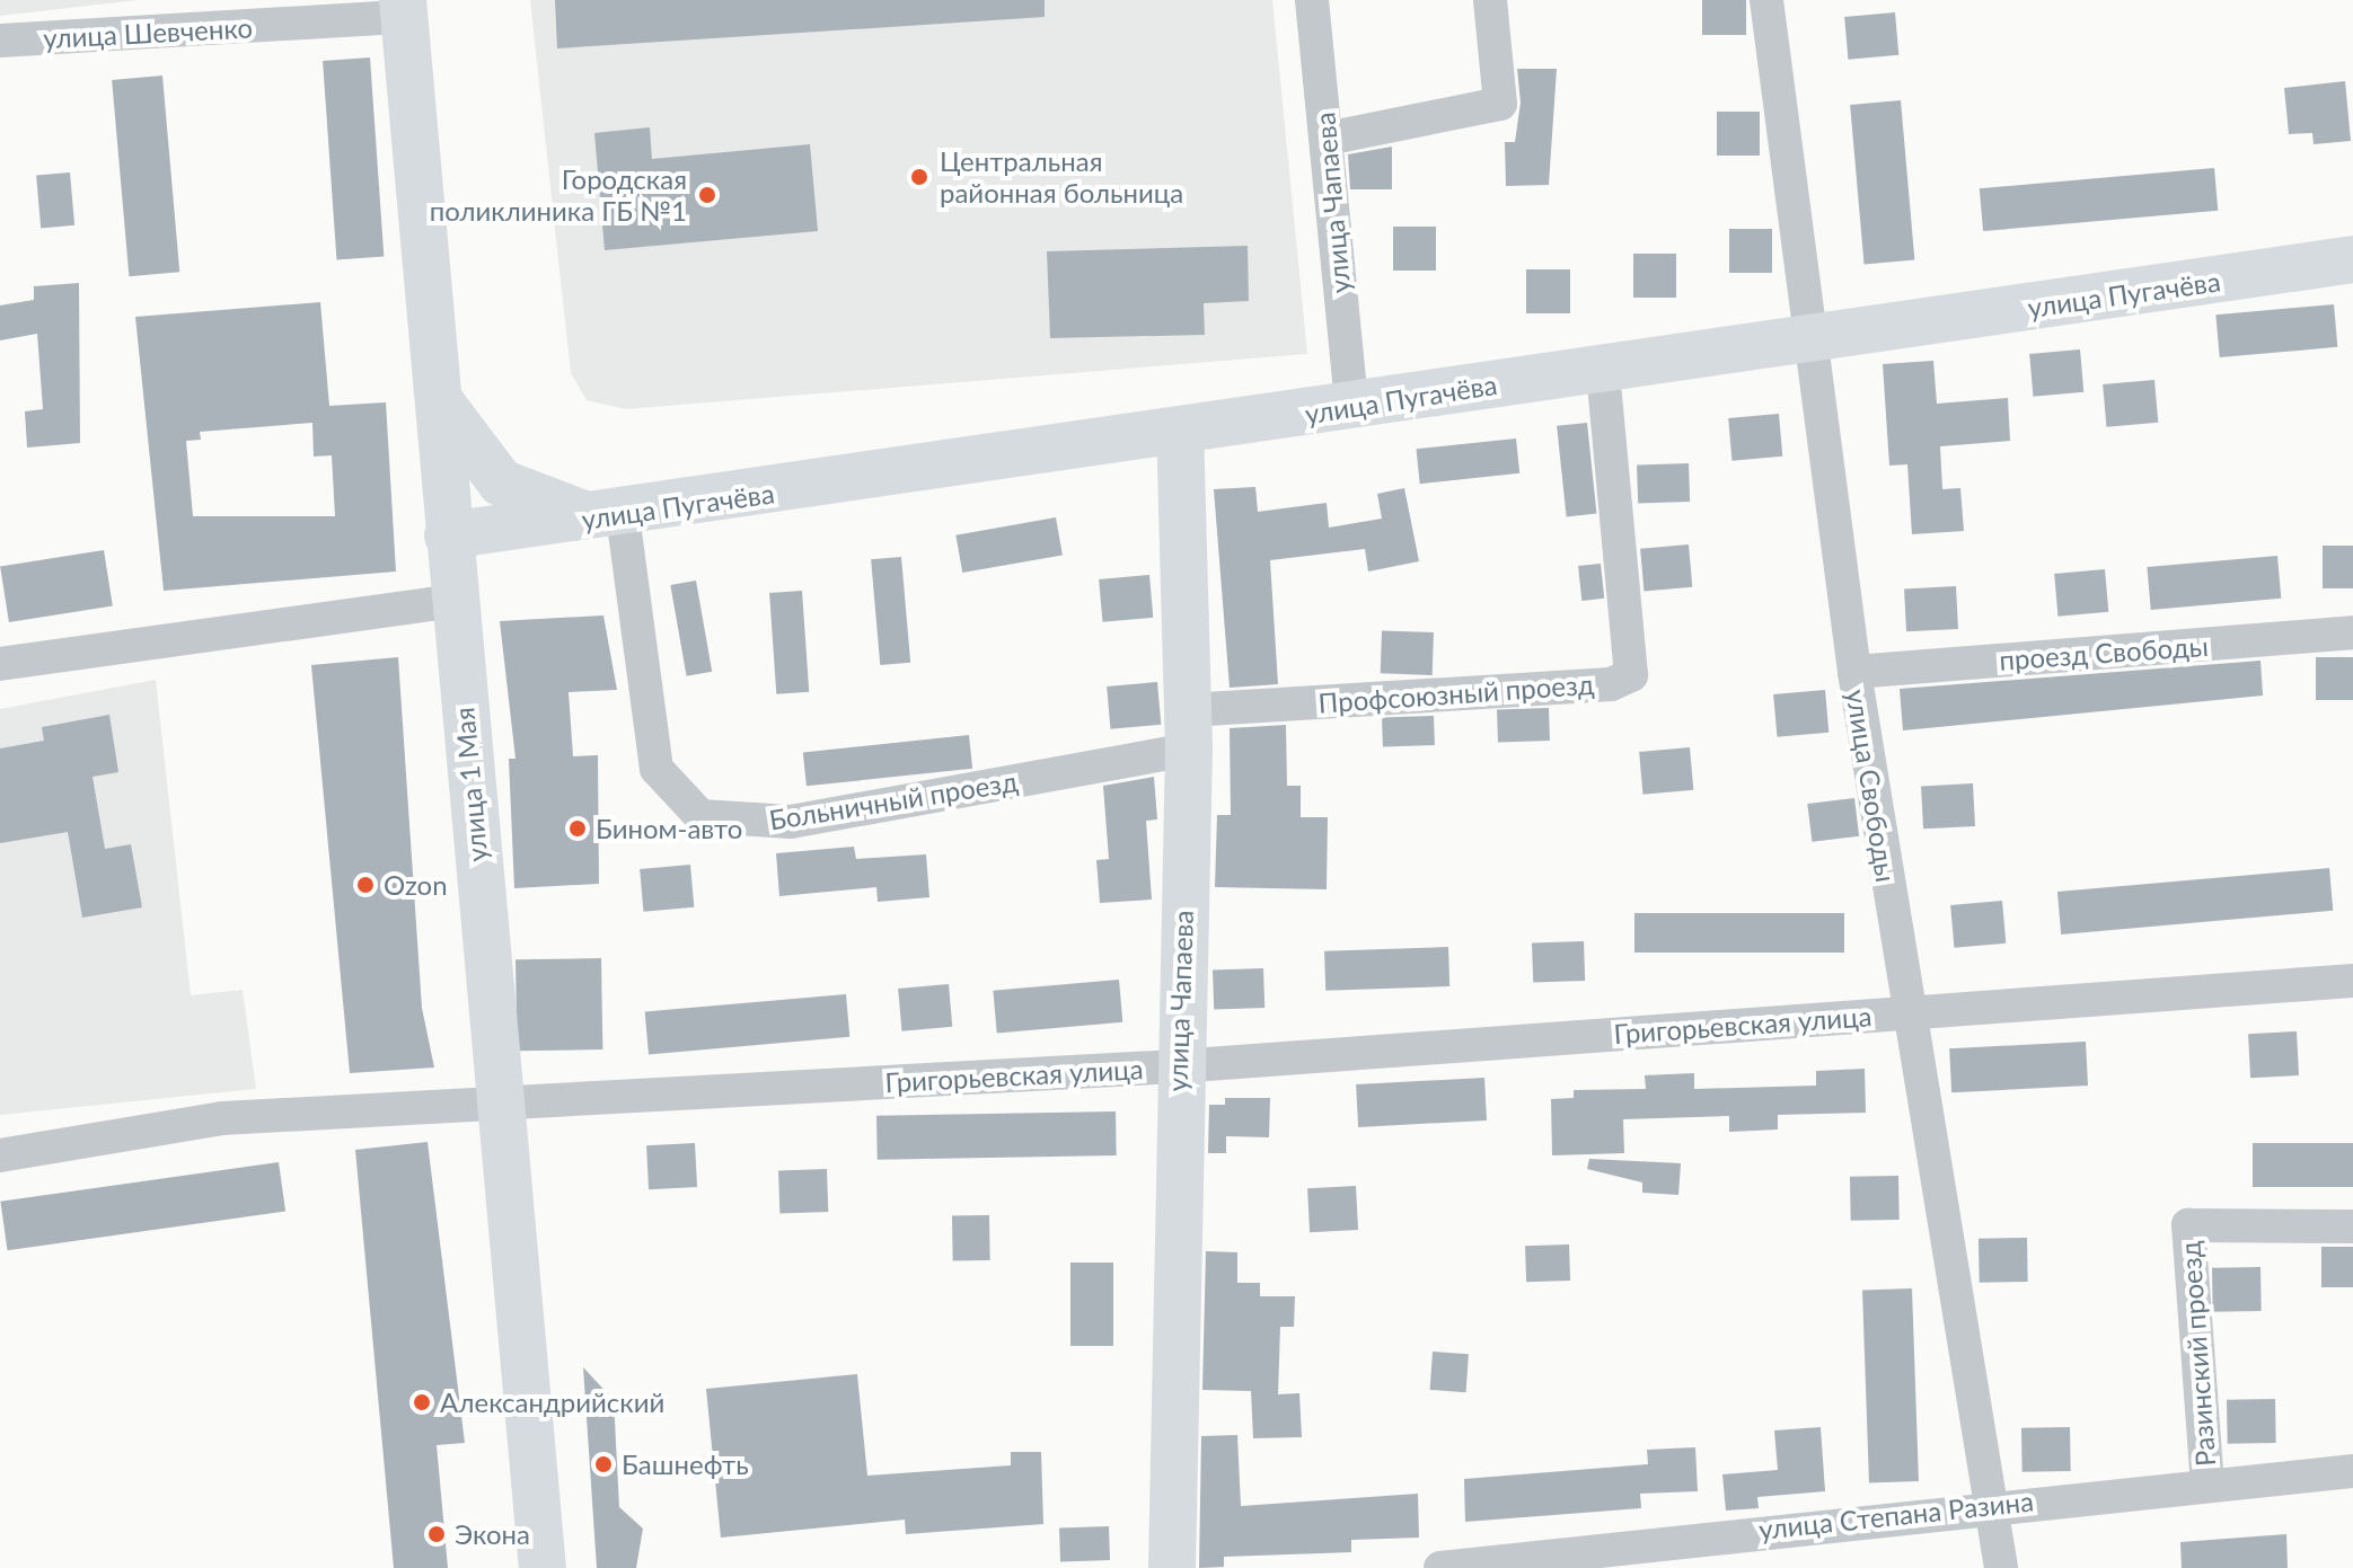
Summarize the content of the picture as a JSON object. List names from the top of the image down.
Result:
{
  "streets": {
    "main road": ["улица Чапаева", "улица Пугачёва", "улица 1 Мая"],
    "street": [
      "улица Шевченко",
      "проезд Свободы",
      "Профсоюзный проезд",
      "улица Свободы",
      "Больничный проезд",
      "Григорьевская улица",
      "Разинский проезд",
      "улица Степана Разина"
    ]
  },
  "crossings": [
    ["улица Шевченко", "улица 1 Мая"],
    ["улица Чапаева", "улица Пугачёва"],
    ["улица Чапаева", "Профсоюзный проезд"],
    ["улица Чапаева", "Больничный проезд"],
    ["улица Чапаева", "Григорьевская улица"],
    ["улица Пугачёва", "Профсоюзный проезд"],
    ["улица Пугачёва", "улица 1 Мая"],
    ["улица Пугачёва", "улица Свободы"],
    ["улица Пугачёва", "Больничный проезд"],
    ["проезд Свободы", "улица Свободы"],
    ["Профсоюзный проезд", "Больничный проезд"],
    ["улица 1 Мая", "Григорьевская улица"],
    ["улица Свободы", "Григорьевская улица"],
    ["улица Свободы", "улица Степана Разина"],
    ["Разинский проезд", "улица Степана Разина"]
  ],
  "places": [
    "Центральная районная больница",
    "Городская поликлиника ГБ №1",
    "Бином-авто",
    "Ozon",
    "Александрийский",
    "Башнефть",
    "Экона"
  ]
}
